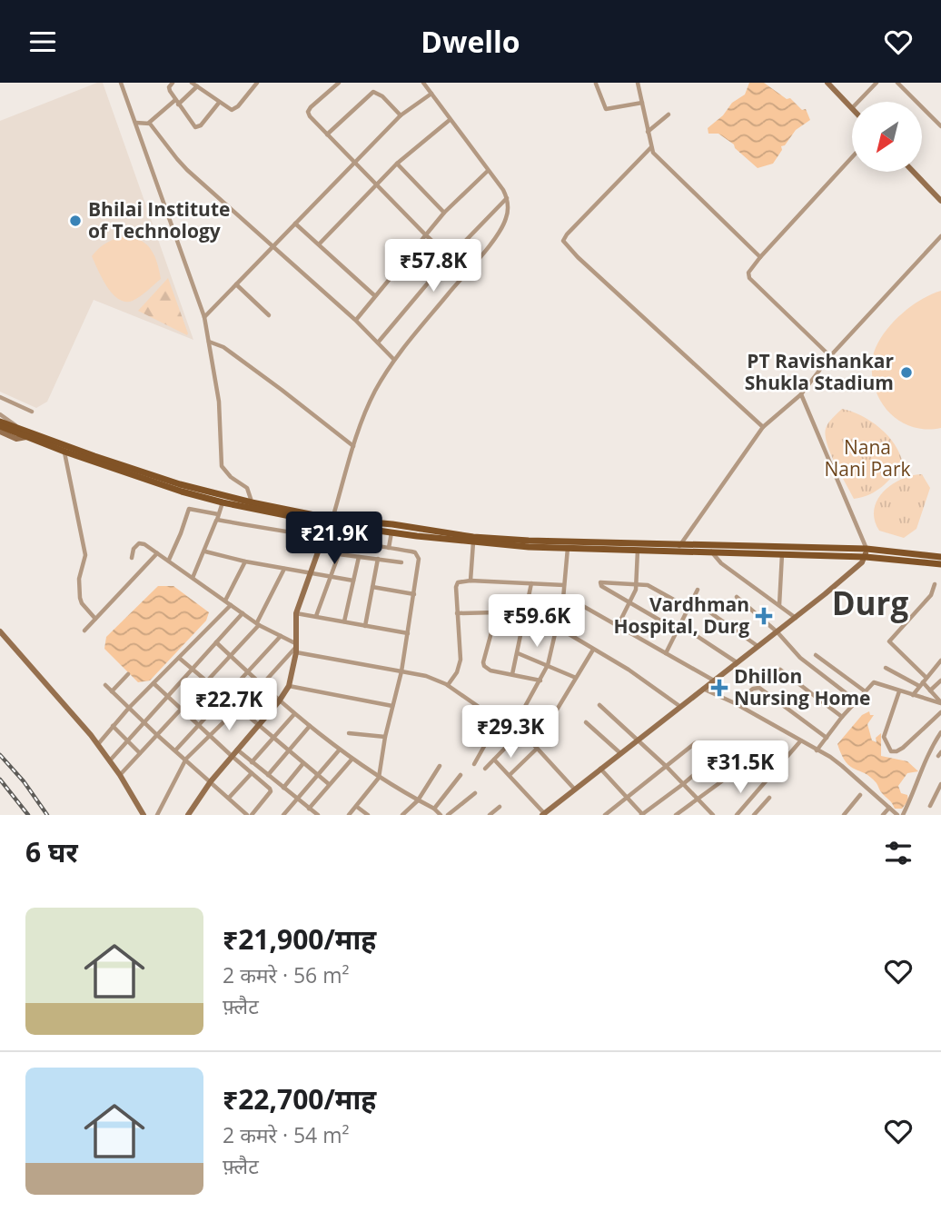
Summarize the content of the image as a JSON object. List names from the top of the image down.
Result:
{
  "districts": ["Durg"],
  "parks": ["Nana Nani Park"],
  "places": {
    "other": ["Bhilai Institute of Technology", "PT Ravishankar Shukla Stadium"],
    "health": ["Vardhman Hospital, Durg", "Dhillon Nursing Home"]
  },
  "north": "bottom left",
  "page": {
    "header": "Dwello",
    "price": [
      "₹57.8K",
      "₹21.9K",
      "₹59.6K",
      "₹22.7K",
      "₹29.3K",
      "₹31.5K"
    ],
    "heading": "6 घर",
    "list": [
      {
        "name": "₹21,900/माह",
        "note": "2 कमरे · 56 m² · फ़्लैट"
      },
      {
        "name": "₹22,700/माह",
        "note": "2 कमरे · 54 m² · फ़्लैट"
      }
    ]
  }
}
